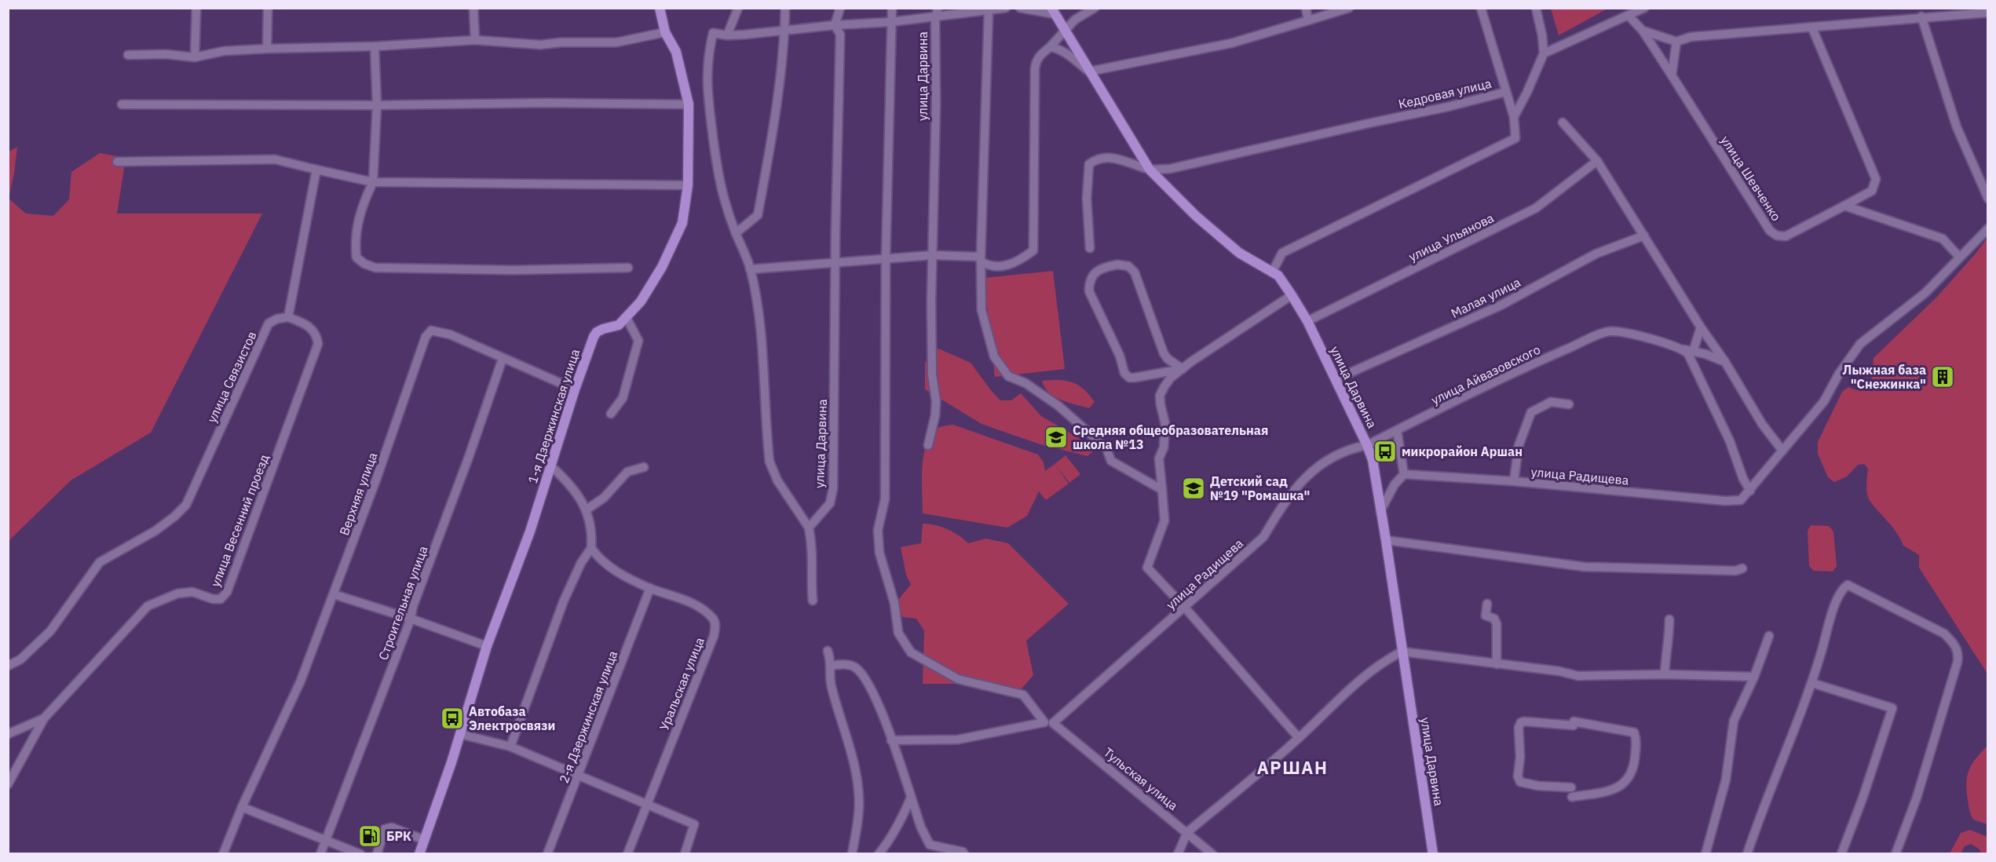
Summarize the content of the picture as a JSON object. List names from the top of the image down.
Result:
{
  "streets": {
    "street": [
      "улица Дарвина",
      "Кедровая улица",
      "улица Шевченко",
      "улица Ульянова",
      "Малая улица",
      "улица Айвазовского",
      "улица Связистов",
      "1-я Дзержинская улица",
      "улица Радищева",
      "Верхняя улица",
      "улица Весенний проезд",
      "Строительная улица",
      "Уральская улица",
      "2-я Дзержинская улица",
      "Тульская улица"
    ]
  },
  "crossings": [
    ["улица Дарвина", "Кедровая улица"],
    ["улица Дарвина", "улица Ульянова"],
    ["улица Дарвина", "Малая улица"],
    ["улица Дарвина", "улица Айвазовского"],
    ["улица Дарвина", "улица Радищева"],
    ["улица Айвазовского", "улица Радищева"],
    ["улица Связистов", "улица Весенний проезд"],
    ["1-я Дзержинская улица", "Верхняя улица"],
    ["улица Радищева", "Тульская улица"],
    ["Верхняя улица", "Строительная улица"],
    ["Уральская улица", "2-я Дзержинская улица"]
  ],
  "districts": ["АРШАН"],
  "places": {
    "building": ["Лыжная база \"Снежинка\""],
    "school or university": ["Средняя общеобразовательная школа №13", "Детский сад №19 \"Ромашка\""],
    "bus stop": ["микрорайон Аршан", "Автобаза Электросвязи"],
    "fuel station": ["БРК"]
  }
}
